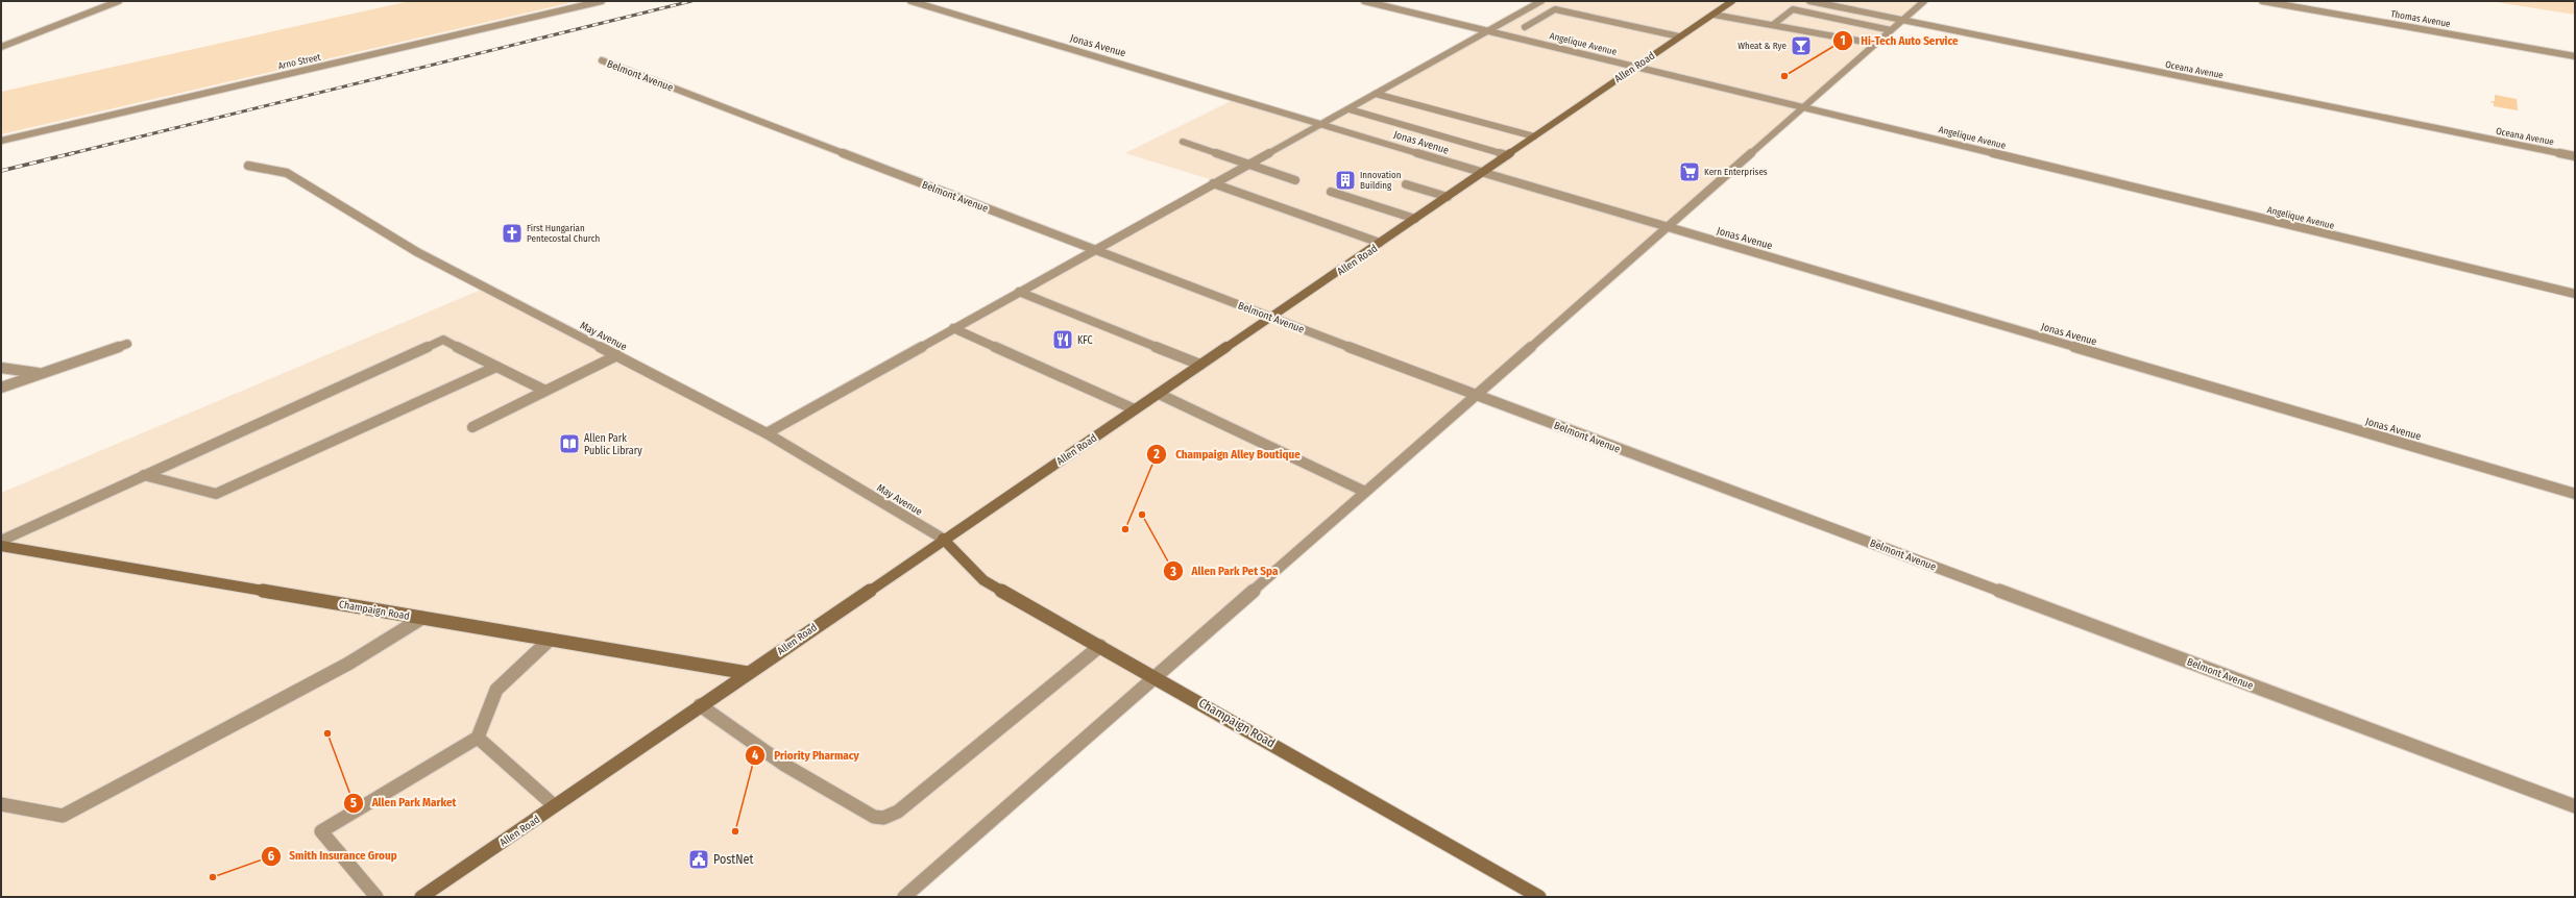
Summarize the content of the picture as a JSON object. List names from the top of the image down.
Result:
{
  "streets": {
    "main road": ["Allen Road", "Champaign Road"],
    "street": [
      "Thomas Avenue",
      "Angelique Avenue",
      "Jonas Avenue",
      "Arno Street",
      "Oceana Avenue",
      "Belmont Avenue",
      "May Avenue"
    ]
  },
  "crossings": [
    ["Angelique Avenue", "Allen Road"],
    ["Jonas Avenue", "Allen Road"],
    ["Allen Road", "Belmont Avenue"],
    ["Allen Road", "May Avenue"],
    ["Allen Road", "Champaign Road"],
    ["May Avenue", "Champaign Road"]
  ],
  "places": {
    "bar": ["Wheat & Rye"],
    "other": [
      "Hi-Tech Auto Service",
      "Allen Park Pet Spa",
      "Champaign Alley Boutique",
      "Allen Park Market",
      "Priority Pharmacy",
      "Smith Insurance Group"
    ],
    "supermarket": ["Kern Enterprises"],
    "building": ["Innovation Building"],
    "church": ["First Hungarian Pentecostal Church"],
    "restaurant": ["KFC"],
    "library": ["Allen Park Public Library"],
    "public building": ["PostNet"]
  }
}
